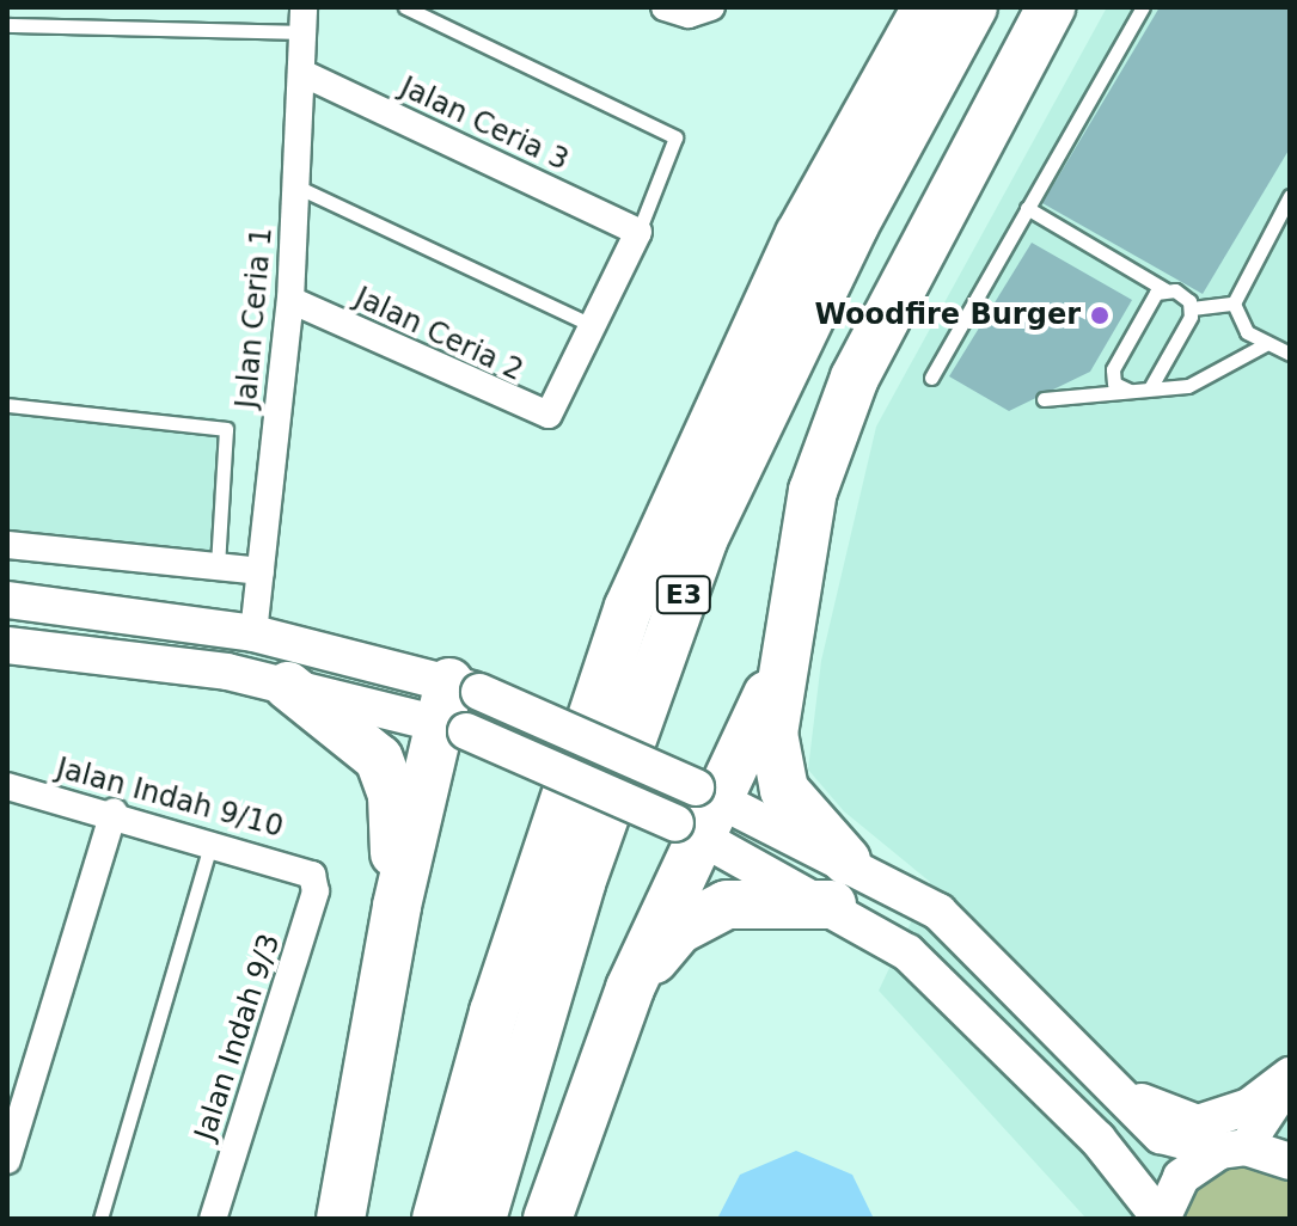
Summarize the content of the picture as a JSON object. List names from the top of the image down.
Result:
{
  "streets": {
    "highway": ["E3"],
    "street": [
      "Jalan Ceria 3",
      "Jalan Ceria 1",
      "Jalan Ceria 2",
      "Jalan Indah 9/10",
      "Jalan Indah 9/3"
    ]
  },
  "crossings": [
    ["Jalan Ceria 3", "Jalan Ceria 1"],
    ["Jalan Ceria 1", "Jalan Ceria 2"],
    ["Jalan Indah 9/10", "Jalan Indah 9/3"]
  ],
  "places": ["Woodfire Burger"]
}
